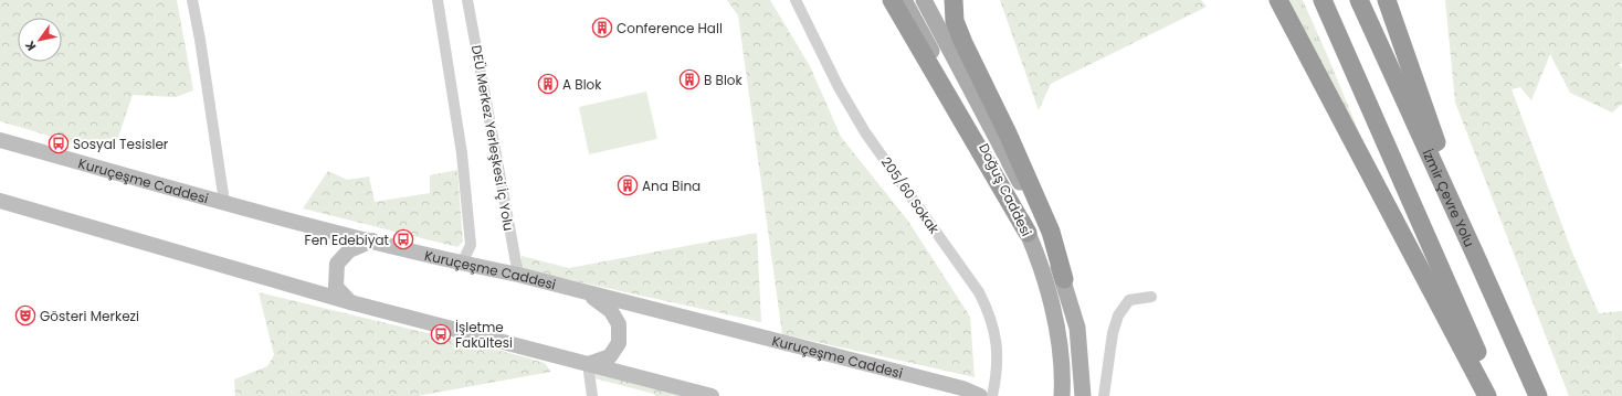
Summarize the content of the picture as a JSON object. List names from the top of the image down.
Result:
{
  "streets": {
    "highway": ["İzmir Çevre Yolu"],
    "main road": ["Doğuş Caddesi"],
    "street": ["DEÜ Merkez Yerleşkesi İç Yolu", "Kuruçeşme Caddesi", "205/60 Sokak"]
  },
  "crossings": [
    ["DEÜ Merkez Yerleşkesi İç Yolu", "Kuruçeşme Caddesi"]
  ],
  "places": {
    "building": [
      "Conference Hall",
      "B Blok",
      "A Blok",
      "Ana Bina"
    ],
    "bus stop": ["Sosyal Tesisler", "Fen Edebiyat", "İşletme Fakültesi"],
    "theatre": ["Gösteri Merkezi"]
  },
  "north": "bottom left"
}
